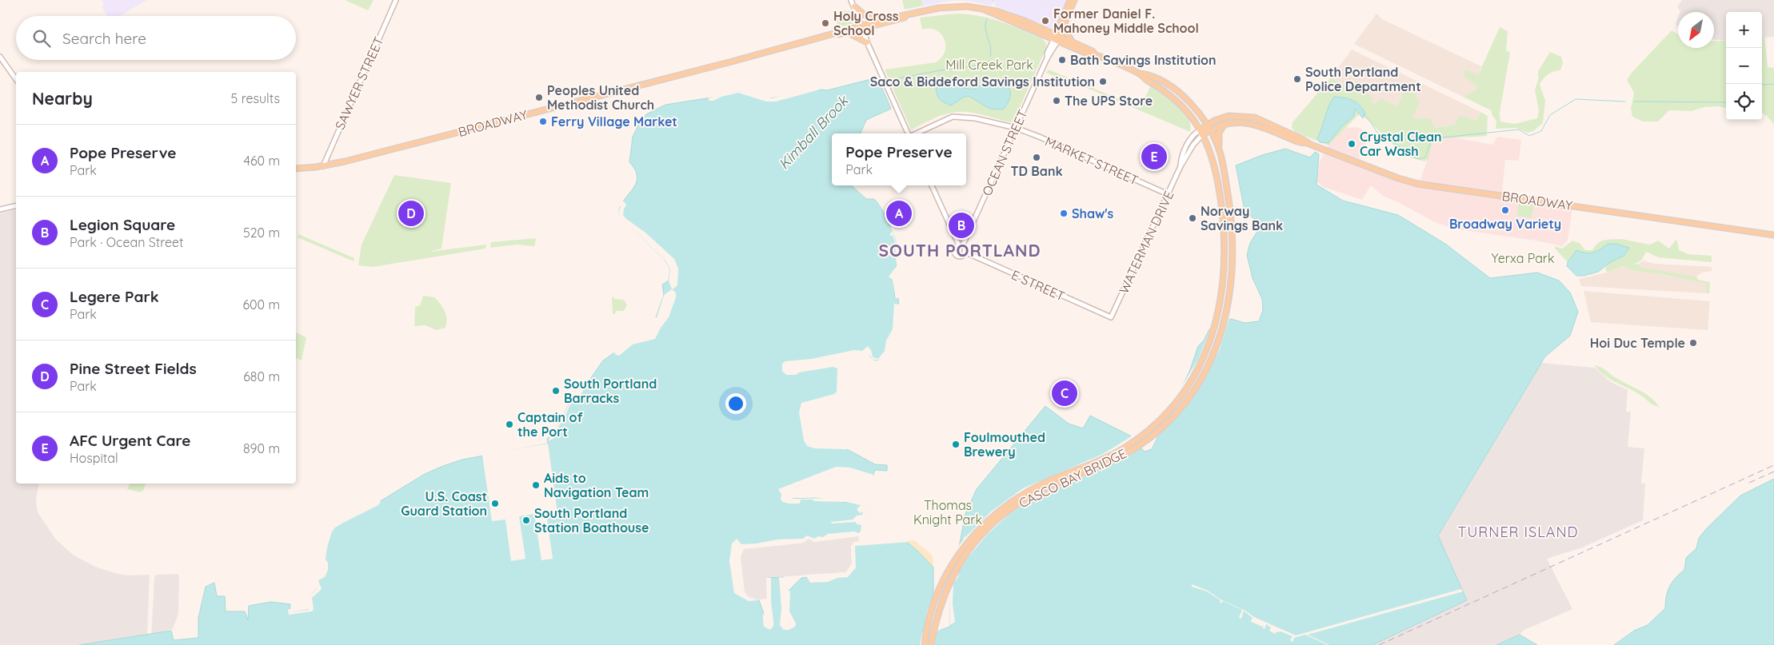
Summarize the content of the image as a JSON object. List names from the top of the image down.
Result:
{
  "streets": {
    "main road": ["BROADWAY", "WATERMAN DRIVE", "CASCO BAY BRIDGE"],
    "street": [
      "SAWYER STREET",
      "OCEAN STREET",
      "MARKET STREET",
      "E STREET"
    ]
  },
  "crossings": [
    ["SAWYER STREET", "BROADWAY"],
    ["BROADWAY", "OCEAN STREET"],
    ["BROADWAY", "WATERMAN DRIVE"],
    ["BROADWAY", "CASCO BAY BRIDGE"],
    ["OCEAN STREET", "MARKET STREET"],
    ["OCEAN STREET", "E STREET"],
    ["MARKET STREET", "WATERMAN DRIVE"],
    ["WATERMAN DRIVE", "E STREET"],
    ["WATERMAN DRIVE", "CASCO BAY BRIDGE"]
  ],
  "districts": ["SOUTH PORTLAND", "TURNER ISLAND"],
  "water": ["Kimball Brook"],
  "parks": ["Mill Creek Park", "Yerxa Park", "Thomas Knight Park"],
  "places": [
    "Former Daniel F. Mahoney Middle School",
    "Holy Cross School",
    "Bath Savings Institution",
    "South Portland Police Department",
    "Saco & Biddeford Savings Institution",
    "Peoples United Methodist Church",
    "The UPS Store",
    "Ferry Village Market",
    "Crystal Clean Car Wash",
    "TD Bank",
    "Broadway Variety",
    "Shaw's",
    "Norway Savings Bank",
    "Hoi Duc Temple",
    "South Portland Barracks",
    "Captain of the Port",
    "Foulmouthed Brewery",
    "Aids to Navigation Team",
    "U.S. Coast Guard Station",
    "South Portland Station Boathouse"
  ],
  "north": "bottom left",
  "page": {
    "map_buttons": ["+", "−"],
    "search": "Search here",
    "heading": ["Nearby", "5 results"],
    "list": [
      {
        "mark": "A",
        "name": "Pope Preserve",
        "note": "Park",
        "value": "460 m"
      },
      {
        "mark": "B",
        "name": "Legion Square",
        "note": "Park · Ocean Street",
        "value": "520 m"
      },
      {
        "mark": "C",
        "name": "Legere Park",
        "note": "Park",
        "value": "600 m"
      },
      {
        "mark": "D",
        "name": "Pine Street Fields",
        "note": "Park",
        "value": "680 m"
      },
      {
        "mark": "E",
        "name": "AFC Urgent Care",
        "note": "Hospital",
        "value": "890 m"
      }
    ],
    "popup": ["Pope Preserve", "Park"],
    "pins": [
      "E",
      "A",
      "D",
      "B",
      "C"
    ]
  }
}
